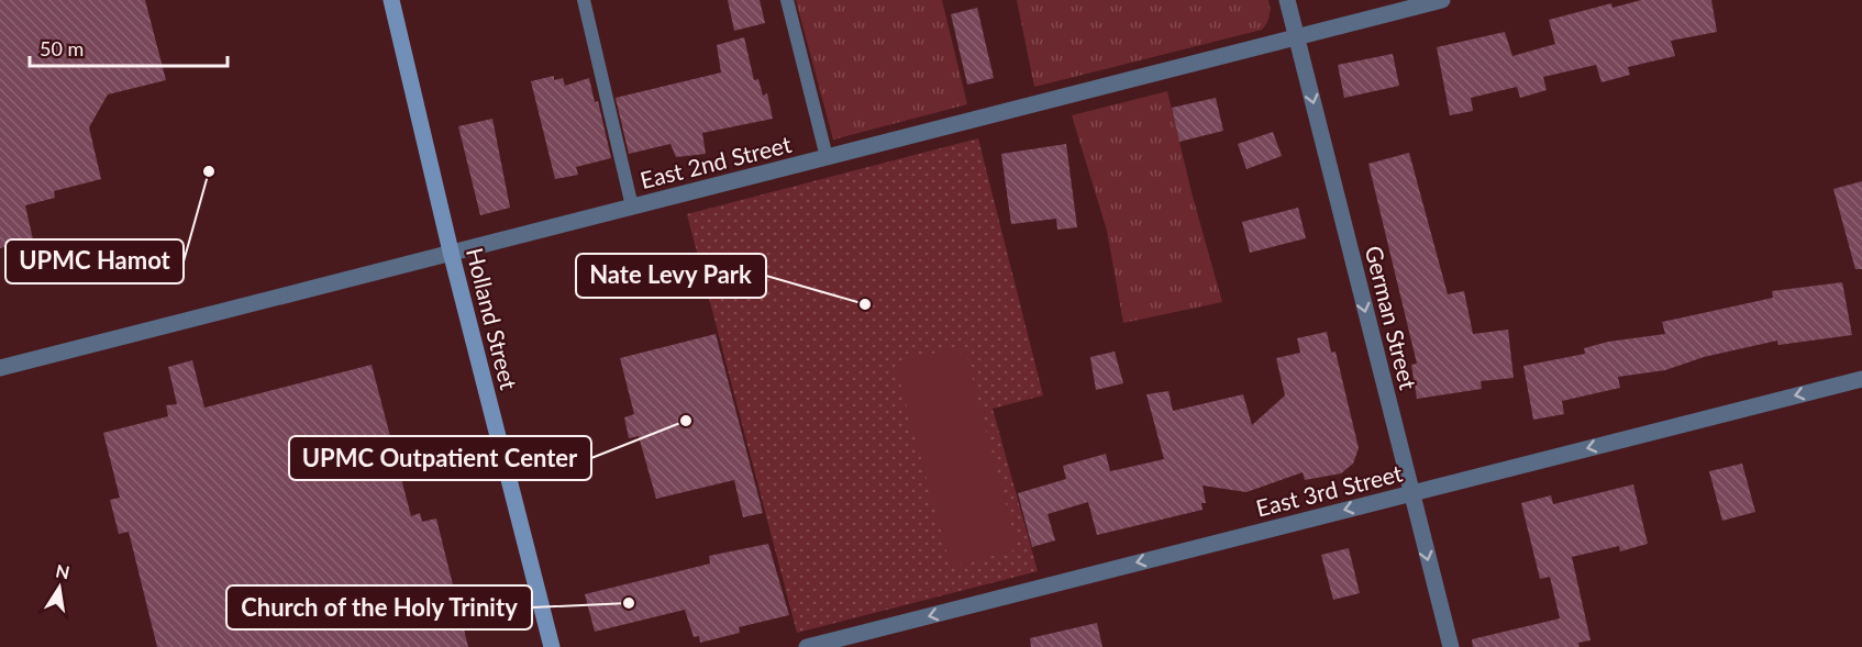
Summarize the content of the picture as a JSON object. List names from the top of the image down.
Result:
{
  "streets": {
    "street": [
      "East 2nd Street",
      "German Street",
      "Holland Street",
      "East 3rd Street"
    ]
  },
  "crossings": [
    ["East 2nd Street", "German Street"],
    ["East 2nd Street", "Holland Street"],
    ["German Street", "East 3rd Street"]
  ],
  "one_way": ["German Street", "East 3rd Street"],
  "places": [
    "UPMC Hamot",
    "Nate Levy Park",
    "UPMC Outpatient Center",
    "Church of the Holy Trinity"
  ],
  "scale_bar": "50 m",
  "north": "top"
}
